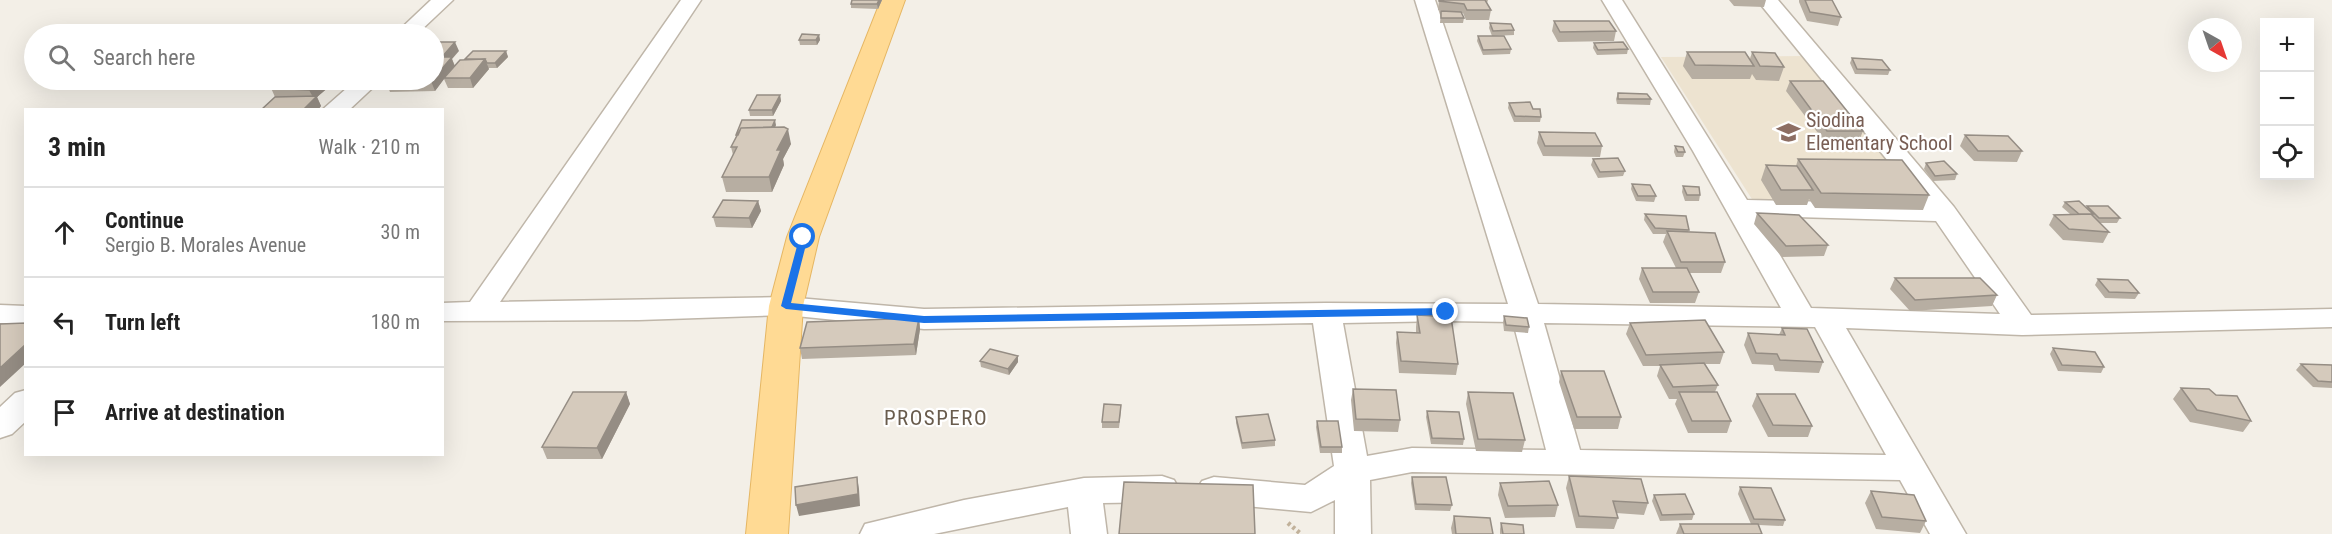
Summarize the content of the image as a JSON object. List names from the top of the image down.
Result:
{
  "districts": ["PROSPERO"],
  "places": {
    "school or university": ["Siodina Elementary School"]
  },
  "north": "bottom right",
  "page": {
    "map_buttons": ["+", "−"],
    "search": "Search here",
    "heading": ["3 min", "Walk · 210 m"],
    "list": [
      ["Continue", "Sergio B. Morales Avenue", "30 m"],
      ["Turn left", "180 m"],
      "Arrive at destination"
    ]
  }
}
